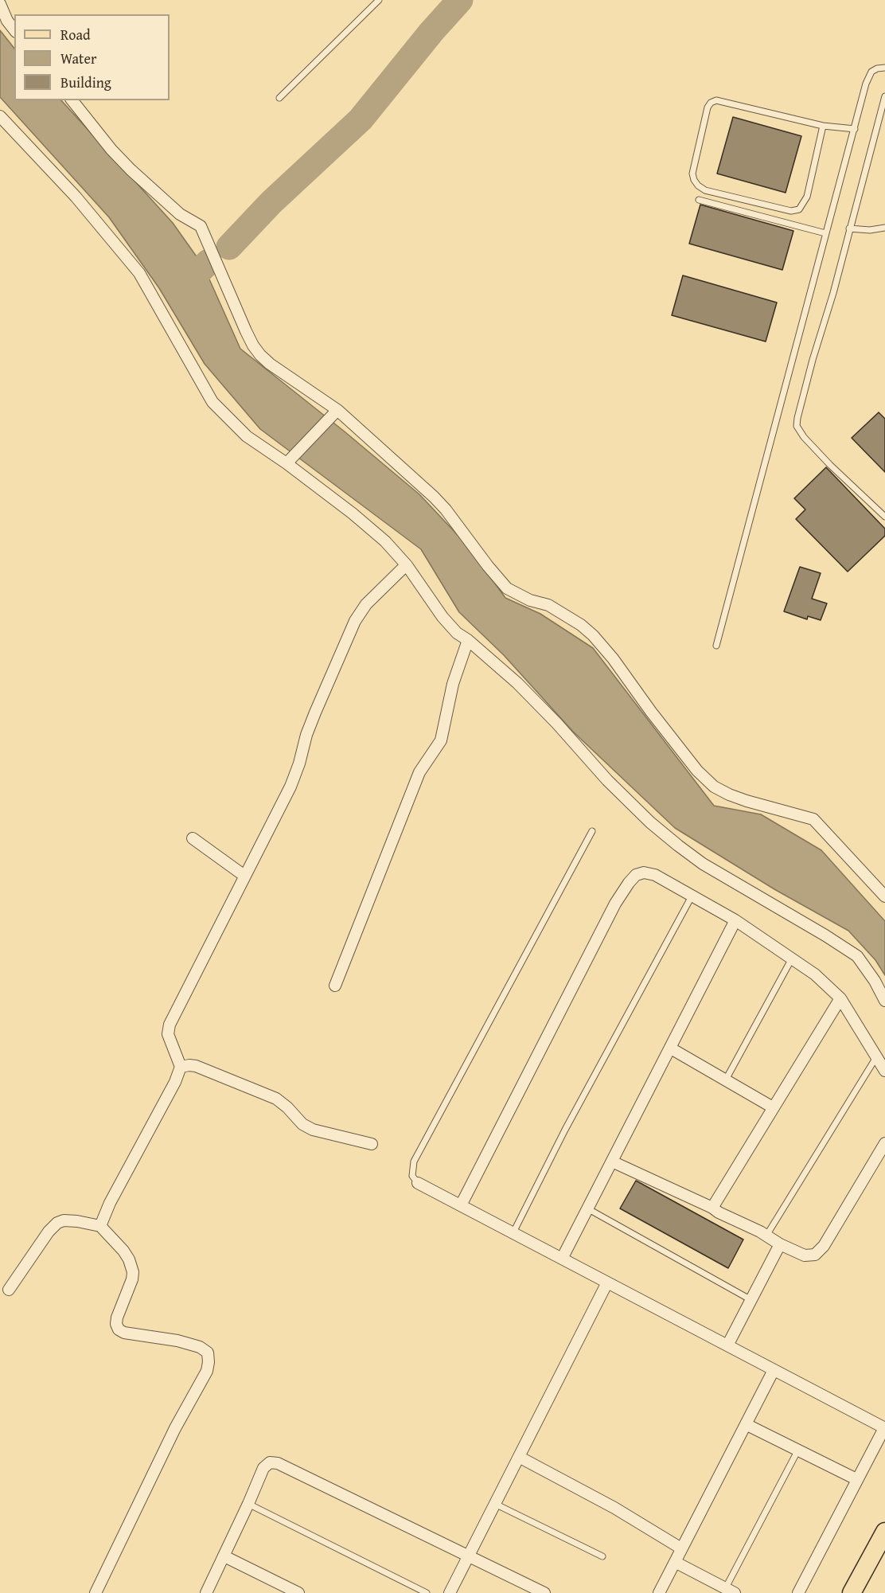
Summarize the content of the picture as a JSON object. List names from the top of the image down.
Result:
{
  "legend": ["Road", "Water", "Building"]
}
